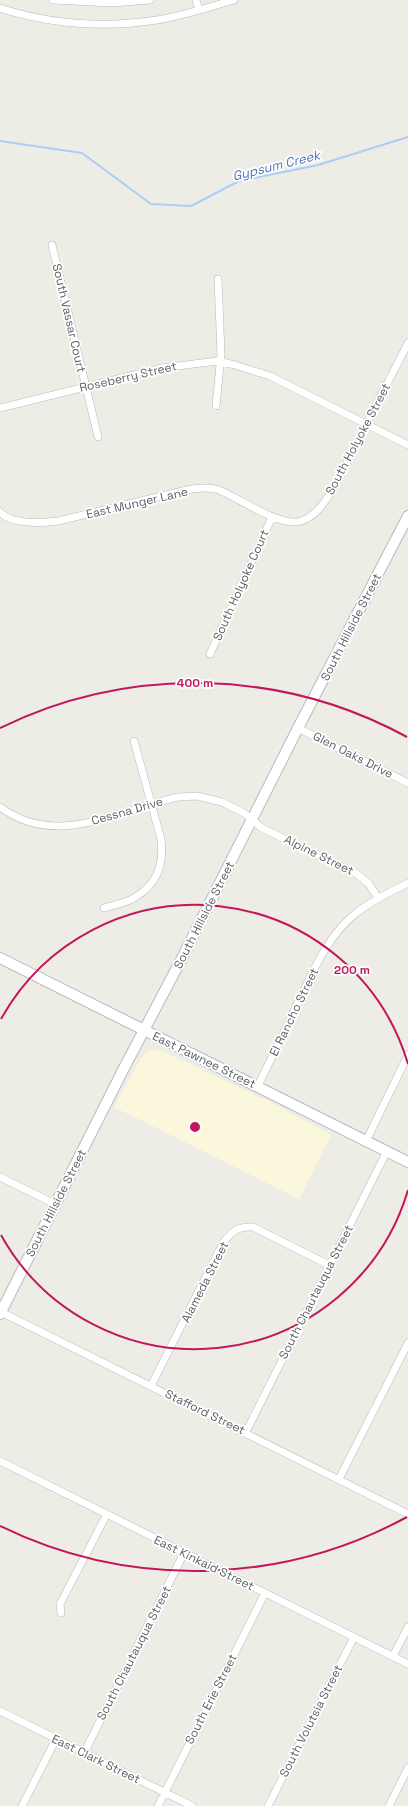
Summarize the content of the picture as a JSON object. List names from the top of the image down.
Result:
{
  "streets": {
    "main road": ["South Hillside Street", "East Pawnee Street"],
    "street": [
      "South Vassar Court",
      "Roseberry Street",
      "South Holyoke Street",
      "East Munger Lane",
      "South Holyoke Court",
      "Glen Oaks Drive",
      "Cessna Drive",
      "Alpine Street",
      "El Rancho Street",
      "Alameda Street",
      "South Chautauqua Street",
      "Stafford Street",
      "East Kinkaid Street",
      "South Erie Street",
      "South Volutsia Street",
      "East Clark Street"
    ]
  },
  "crossings": [
    ["South Vassar Court", "Roseberry Street"],
    ["Roseberry Street", "South Holyoke Street"],
    ["South Holyoke Street", "East Munger Lane"],
    ["South Holyoke Street", "South Holyoke Court"],
    ["East Munger Lane", "South Holyoke Court"],
    ["South Hillside Street", "Glen Oaks Drive"],
    ["South Hillside Street", "Cessna Drive"],
    ["South Hillside Street", "Alpine Street"],
    ["South Hillside Street", "East Pawnee Street"],
    ["South Hillside Street", "Stafford Street"],
    ["Cessna Drive", "Alpine Street"],
    ["Alpine Street", "El Rancho Street"],
    ["El Rancho Street", "East Pawnee Street"],
    ["East Pawnee Street", "South Chautauqua Street"],
    ["Alameda Street", "South Chautauqua Street"],
    ["Alameda Street", "Stafford Street"],
    ["South Chautauqua Street", "Stafford Street"],
    ["South Chautauqua Street", "East Kinkaid Street"],
    ["South Chautauqua Street", "East Clark Street"],
    ["East Kinkaid Street", "South Erie Street"],
    ["East Kinkaid Street", "South Volutsia Street"],
    ["South Erie Street", "East Clark Street"]
  ],
  "water": ["Gypsum Creek"],
  "rings": ["400 m", "200 m"]
}
